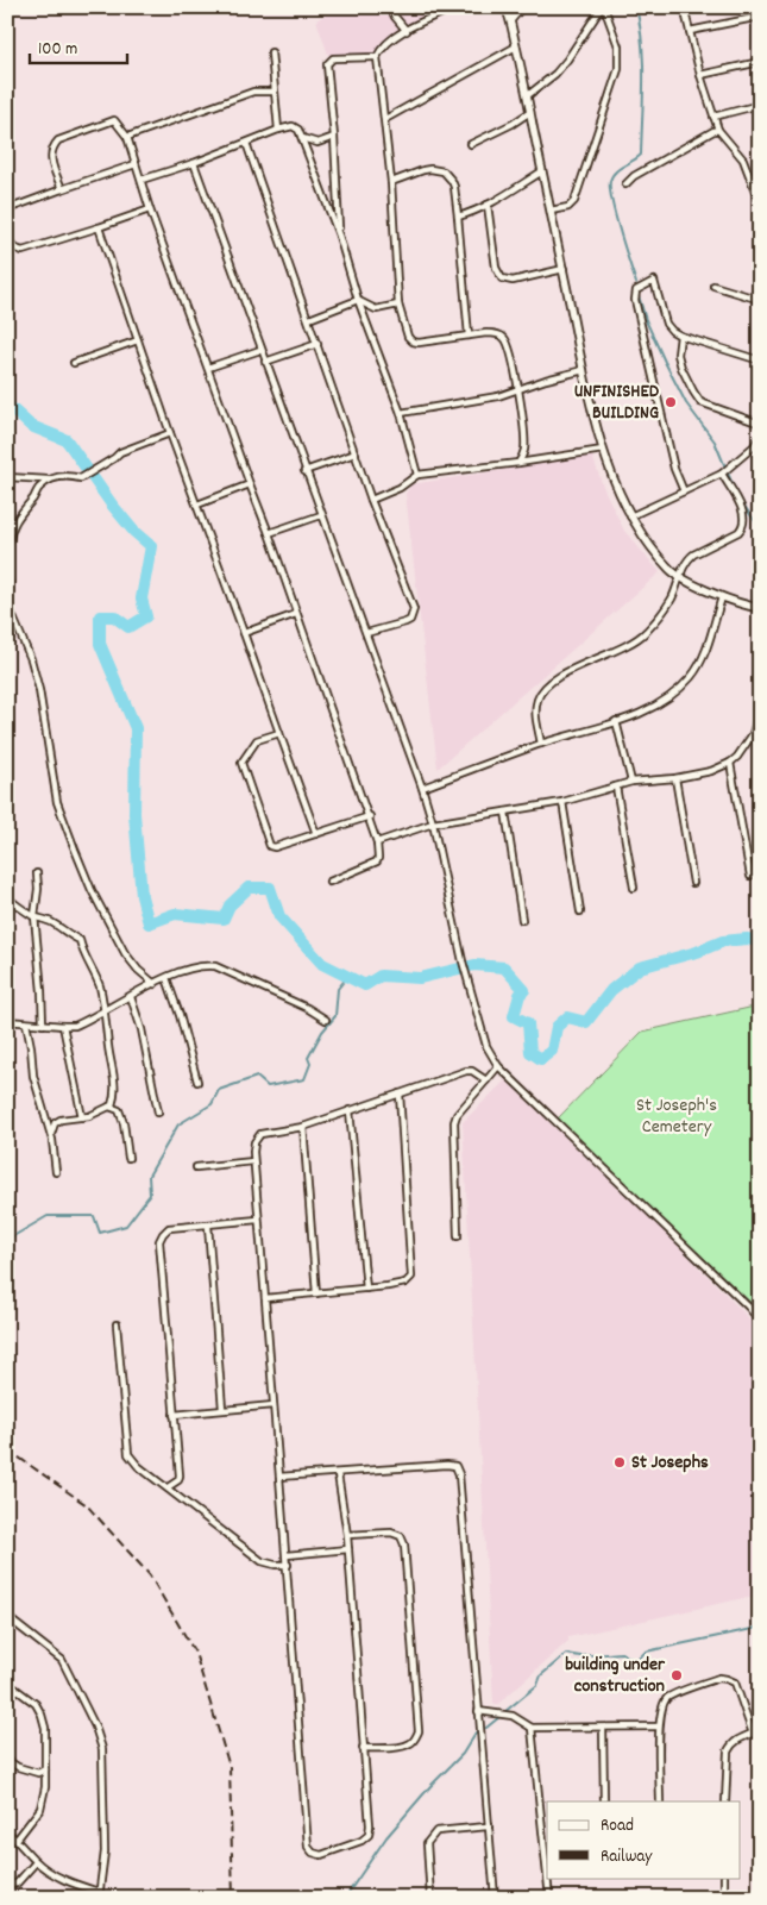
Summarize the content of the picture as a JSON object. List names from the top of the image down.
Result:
{
  "parks": ["St Joseph's Cemetery"],
  "places": ["UNFINISHED BUILDING", "St Josephs", "building under construction"],
  "legend": ["Road", "Railway"],
  "scale_bar": "100 m"
}
